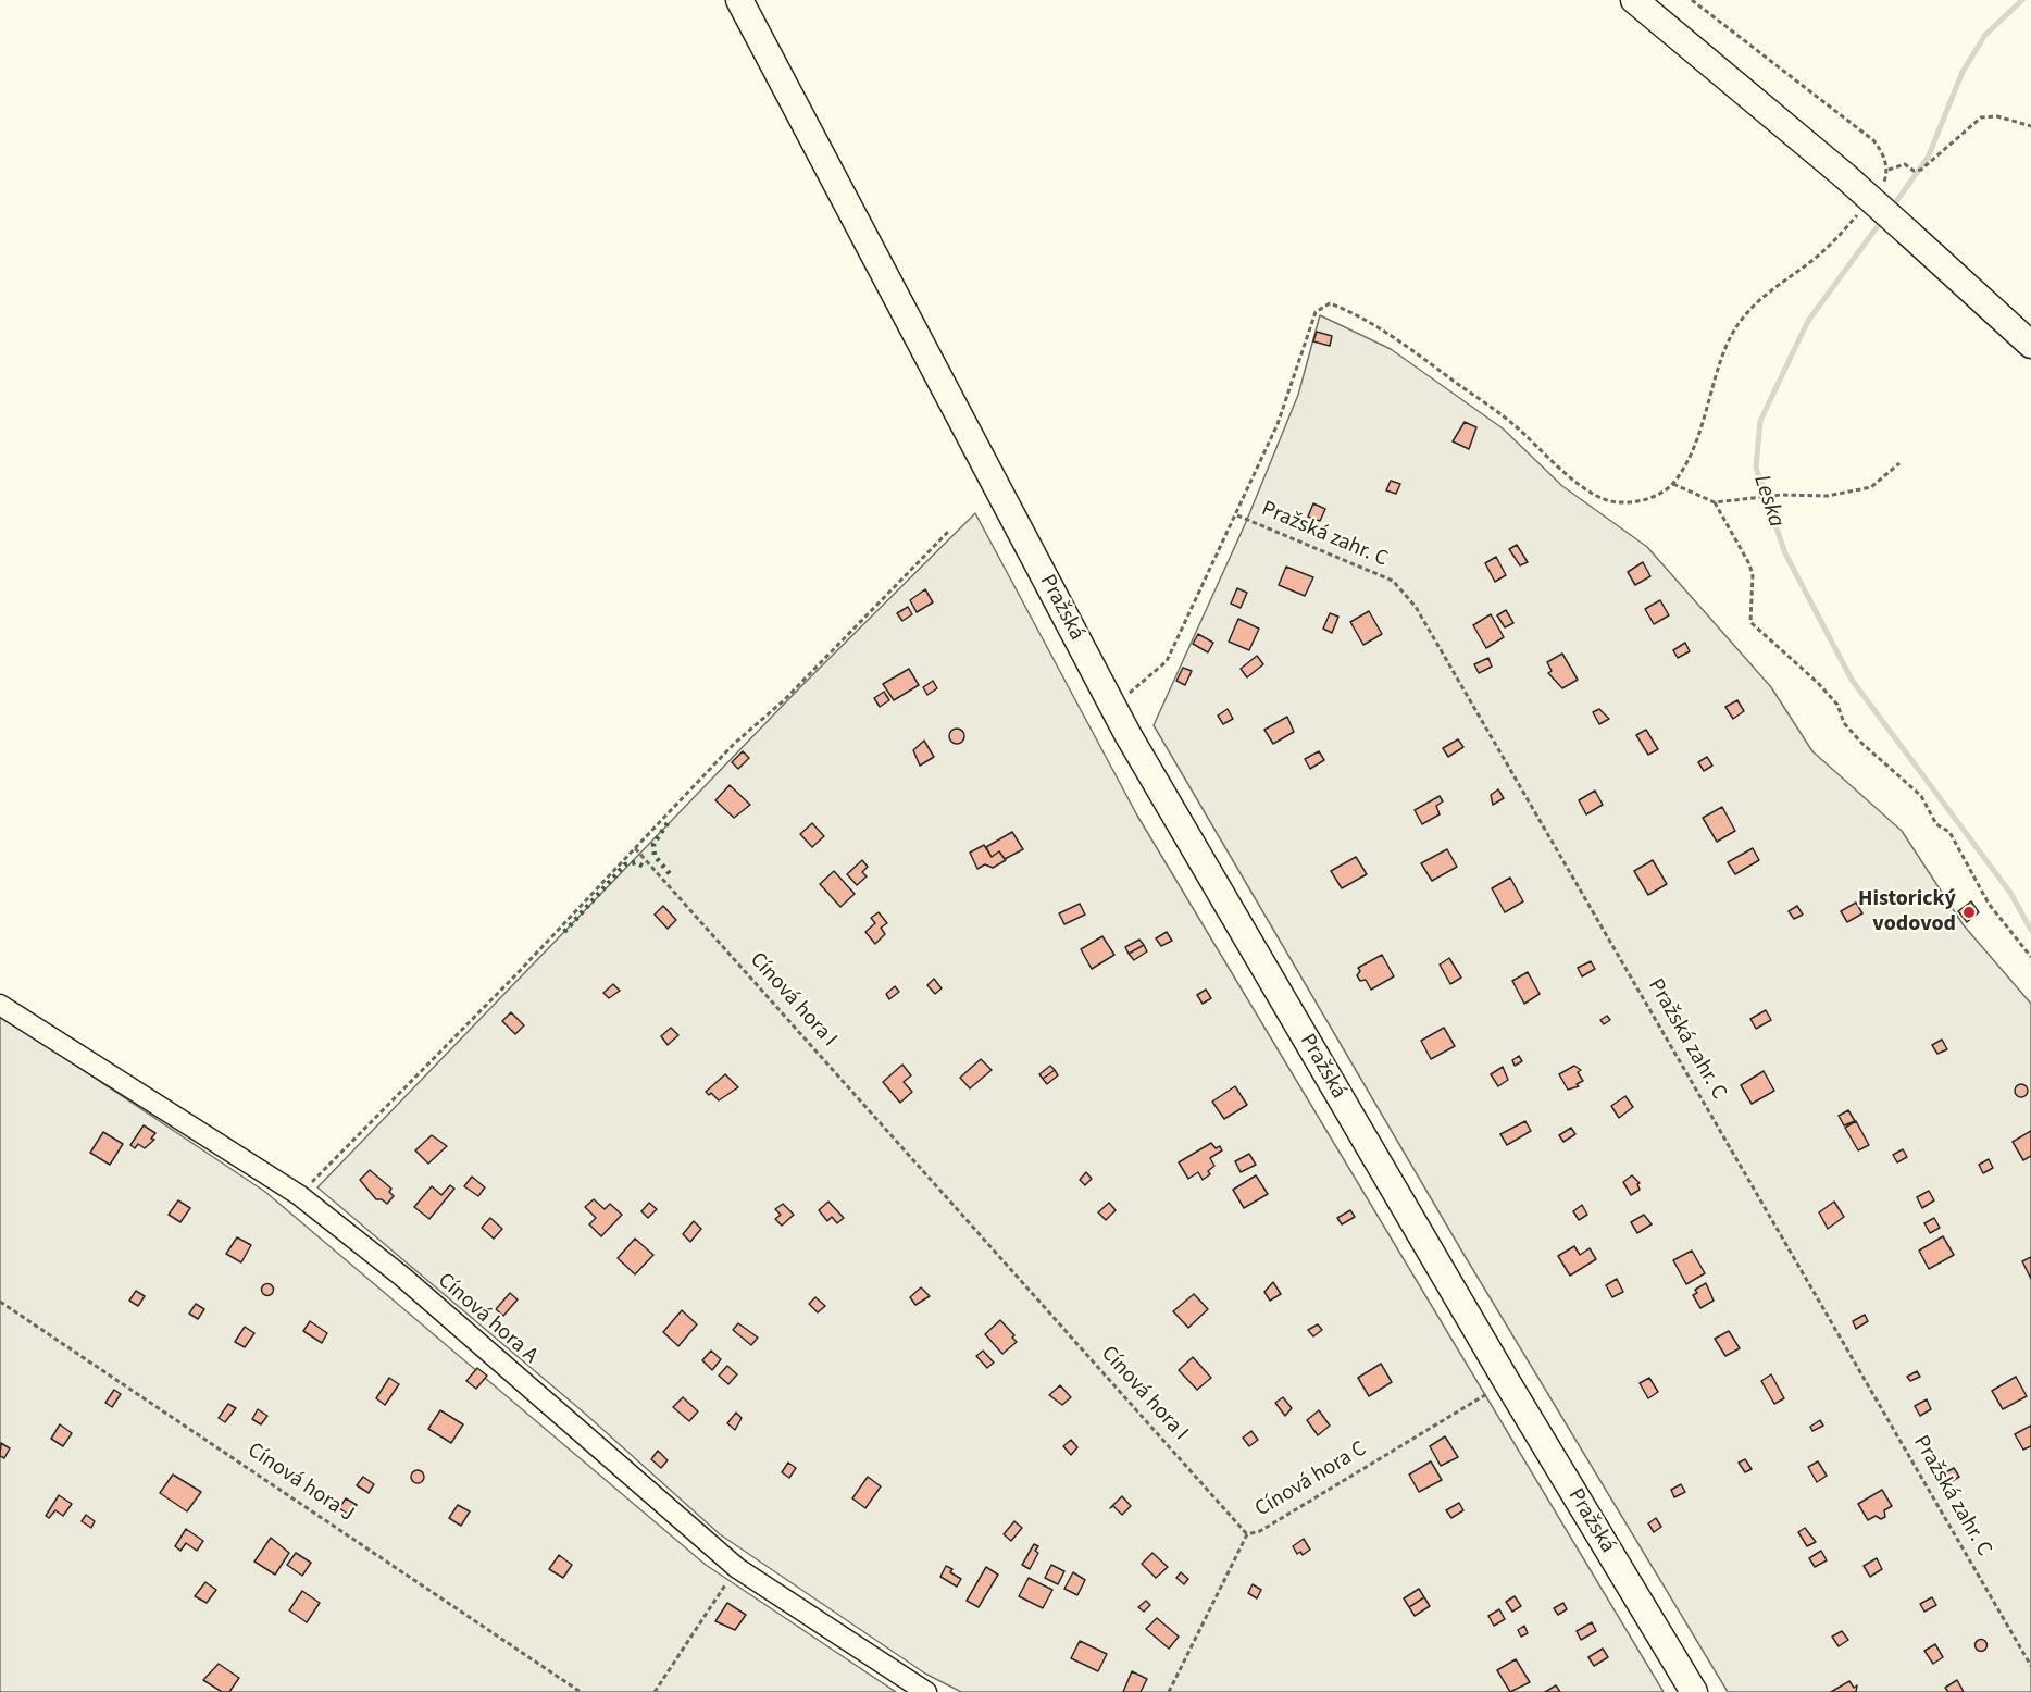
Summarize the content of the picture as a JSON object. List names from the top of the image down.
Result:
{
  "streets": {
    "main road": ["Pražská"],
    "street": ["Cínová hora A"],
    "path": [
      "Pražská zahr. C",
      "Cínová hora I",
      "Cínová hora C",
      "Cínová hora J"
    ]
  },
  "crossings": [
    ["Pražská", "Cínová hora C"],
    ["Cínová hora I", "Cínová hora C"]
  ],
  "water": ["Leska"],
  "places": ["Historický vodovod"]
}
